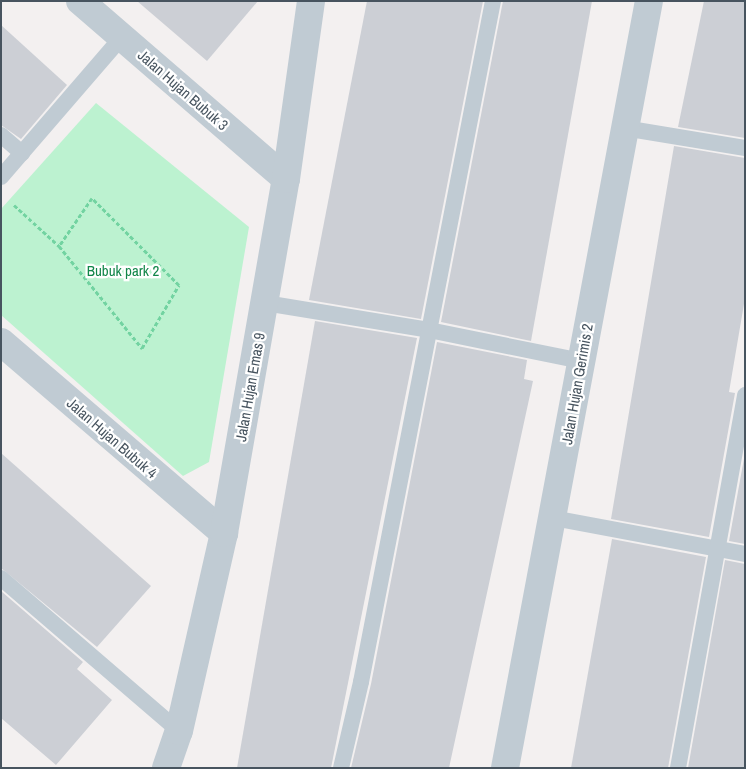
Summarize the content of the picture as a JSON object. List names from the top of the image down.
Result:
{
  "streets": {
    "street": [
      "Jalan Hujan Bubuk 3",
      "Jalan Hujan Gerimis 2",
      "Jalan Hujan Emas 9",
      "Jalan Hujan Bubuk 4"
    ]
  },
  "crossings": [
    ["Jalan Hujan Bubuk 3", "Jalan Hujan Emas 9"],
    ["Jalan Hujan Emas 9", "Jalan Hujan Bubuk 4"]
  ],
  "parks": ["Bubuk park 2"]
}
